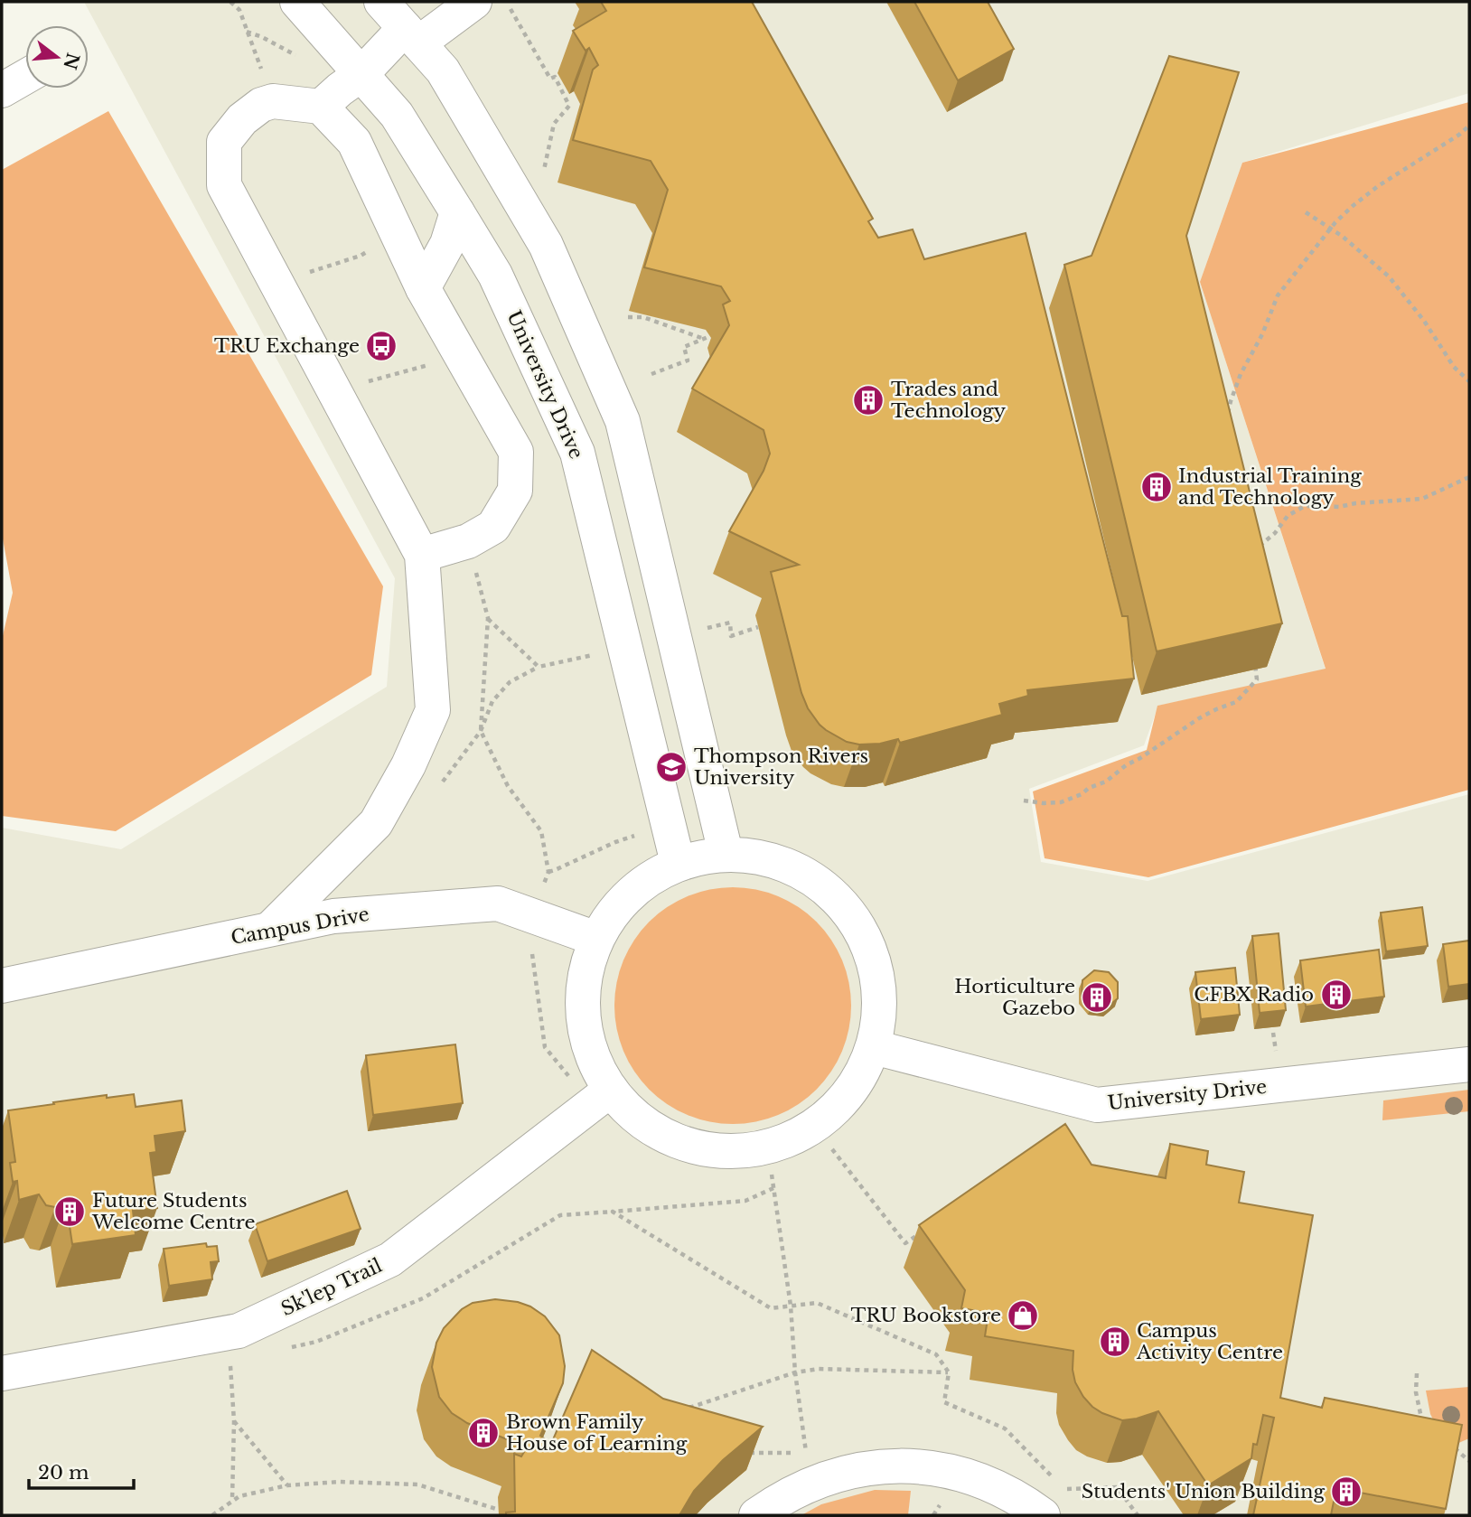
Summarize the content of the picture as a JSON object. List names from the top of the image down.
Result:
{
  "streets": {
    "street": ["University Drive", "Campus Drive", "Sk'lep Trail"]
  },
  "places": {
    "bus stop": ["TRU Exchange"],
    "building": [
      "Trades and Technology",
      "Industrial Training and Technology",
      "CFBX Radio",
      "Horticulture Gazebo",
      "Future Students Welcome Centre",
      "Campus Activity Centre",
      "Brown Family House of Learning",
      "Students' Union Building"
    ],
    "school or university": ["Thompson Rivers University"],
    "shop": ["TRU Bookstore"]
  },
  "scale_bar": "20 m",
  "north": "right"
}
